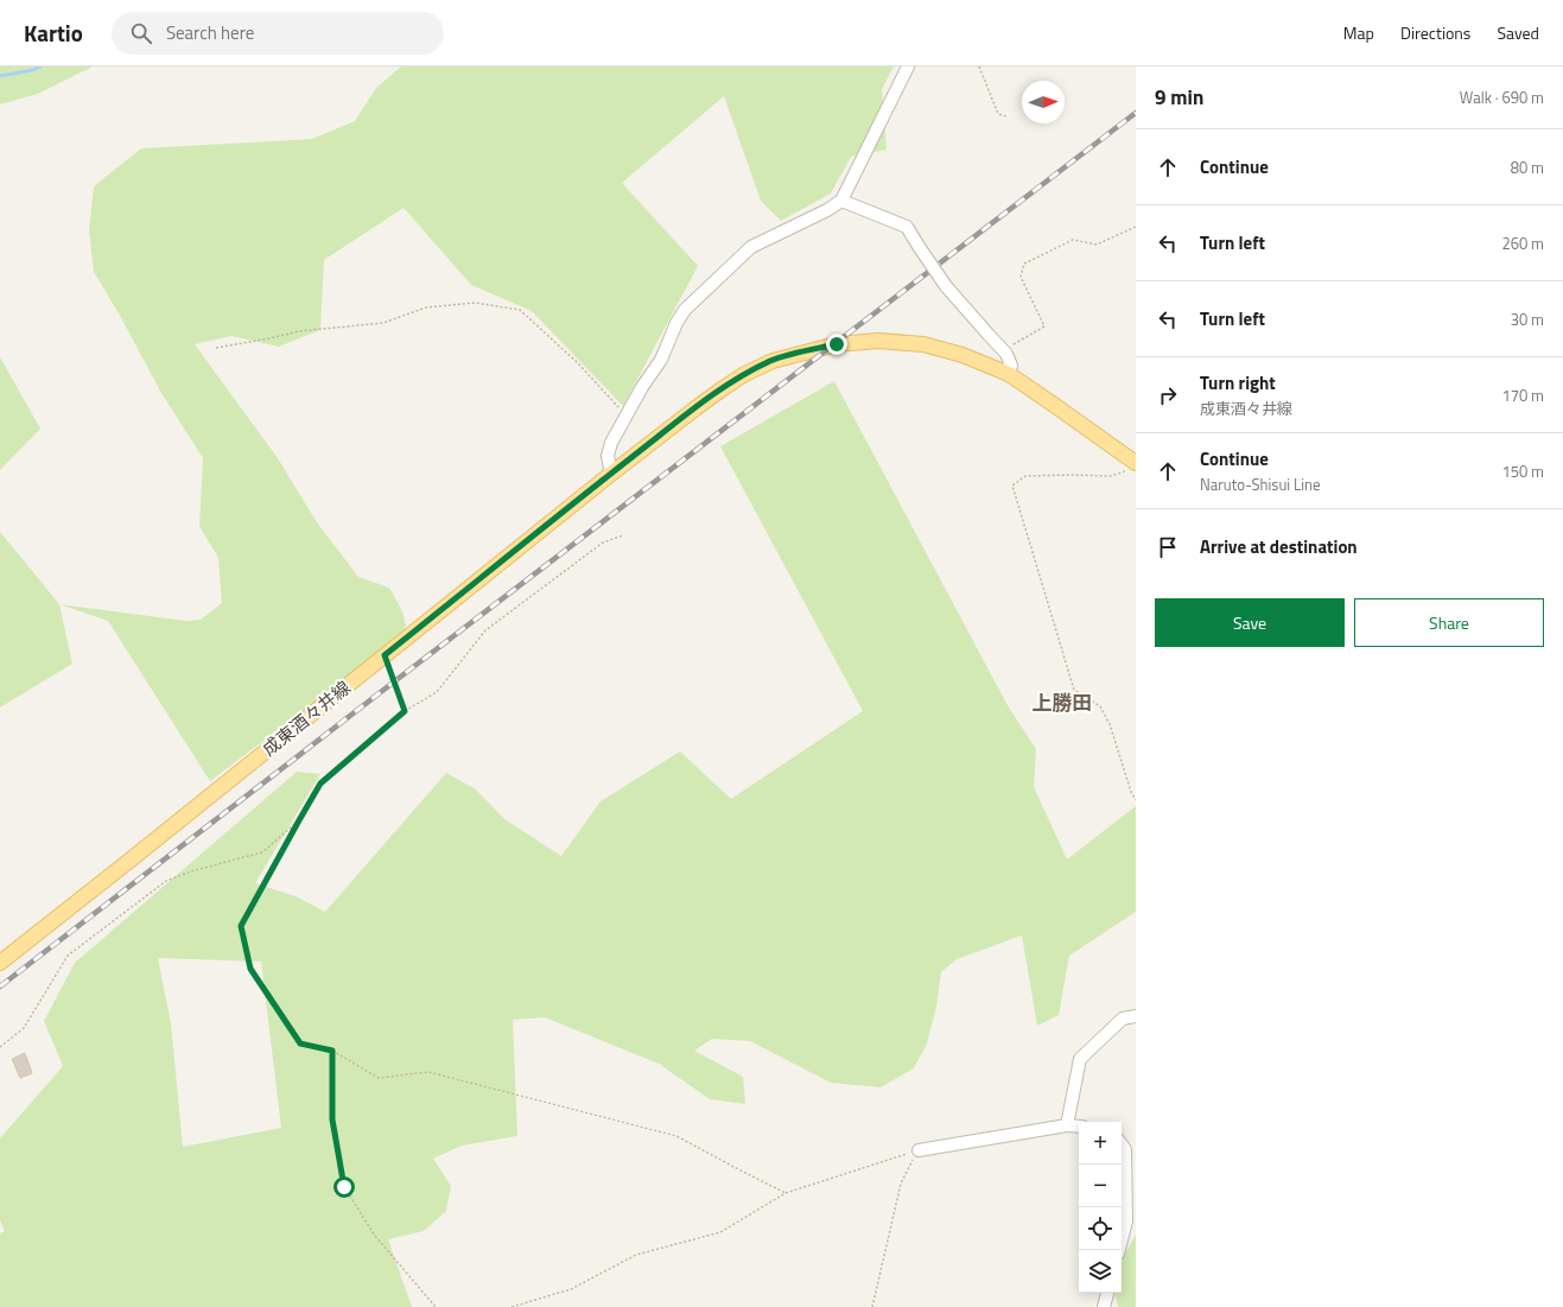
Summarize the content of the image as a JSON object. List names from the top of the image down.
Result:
{
  "streets": {
    "main road": ["成東酒々井線"]
  },
  "districts": ["上勝田"],
  "north": "right",
  "page": {
    "header": "Kartio",
    "search": "Search here",
    "nav": ["Map", "Directions", "Saved"],
    "heading": ["9 min", "Walk · 690 m"],
    "list": [
      ["Continue", "80 m"],
      ["Turn left", "260 m"],
      ["Turn left", "30 m"],
      ["Turn right", "成東酒々井線", "170 m"],
      ["Continue", "Naruto-Shisui Line", "150 m"],
      "Arrive at destination"
    ],
    "buttons": ["Save", "Share"],
    "map_buttons": ["+", "−"]
  }
}
